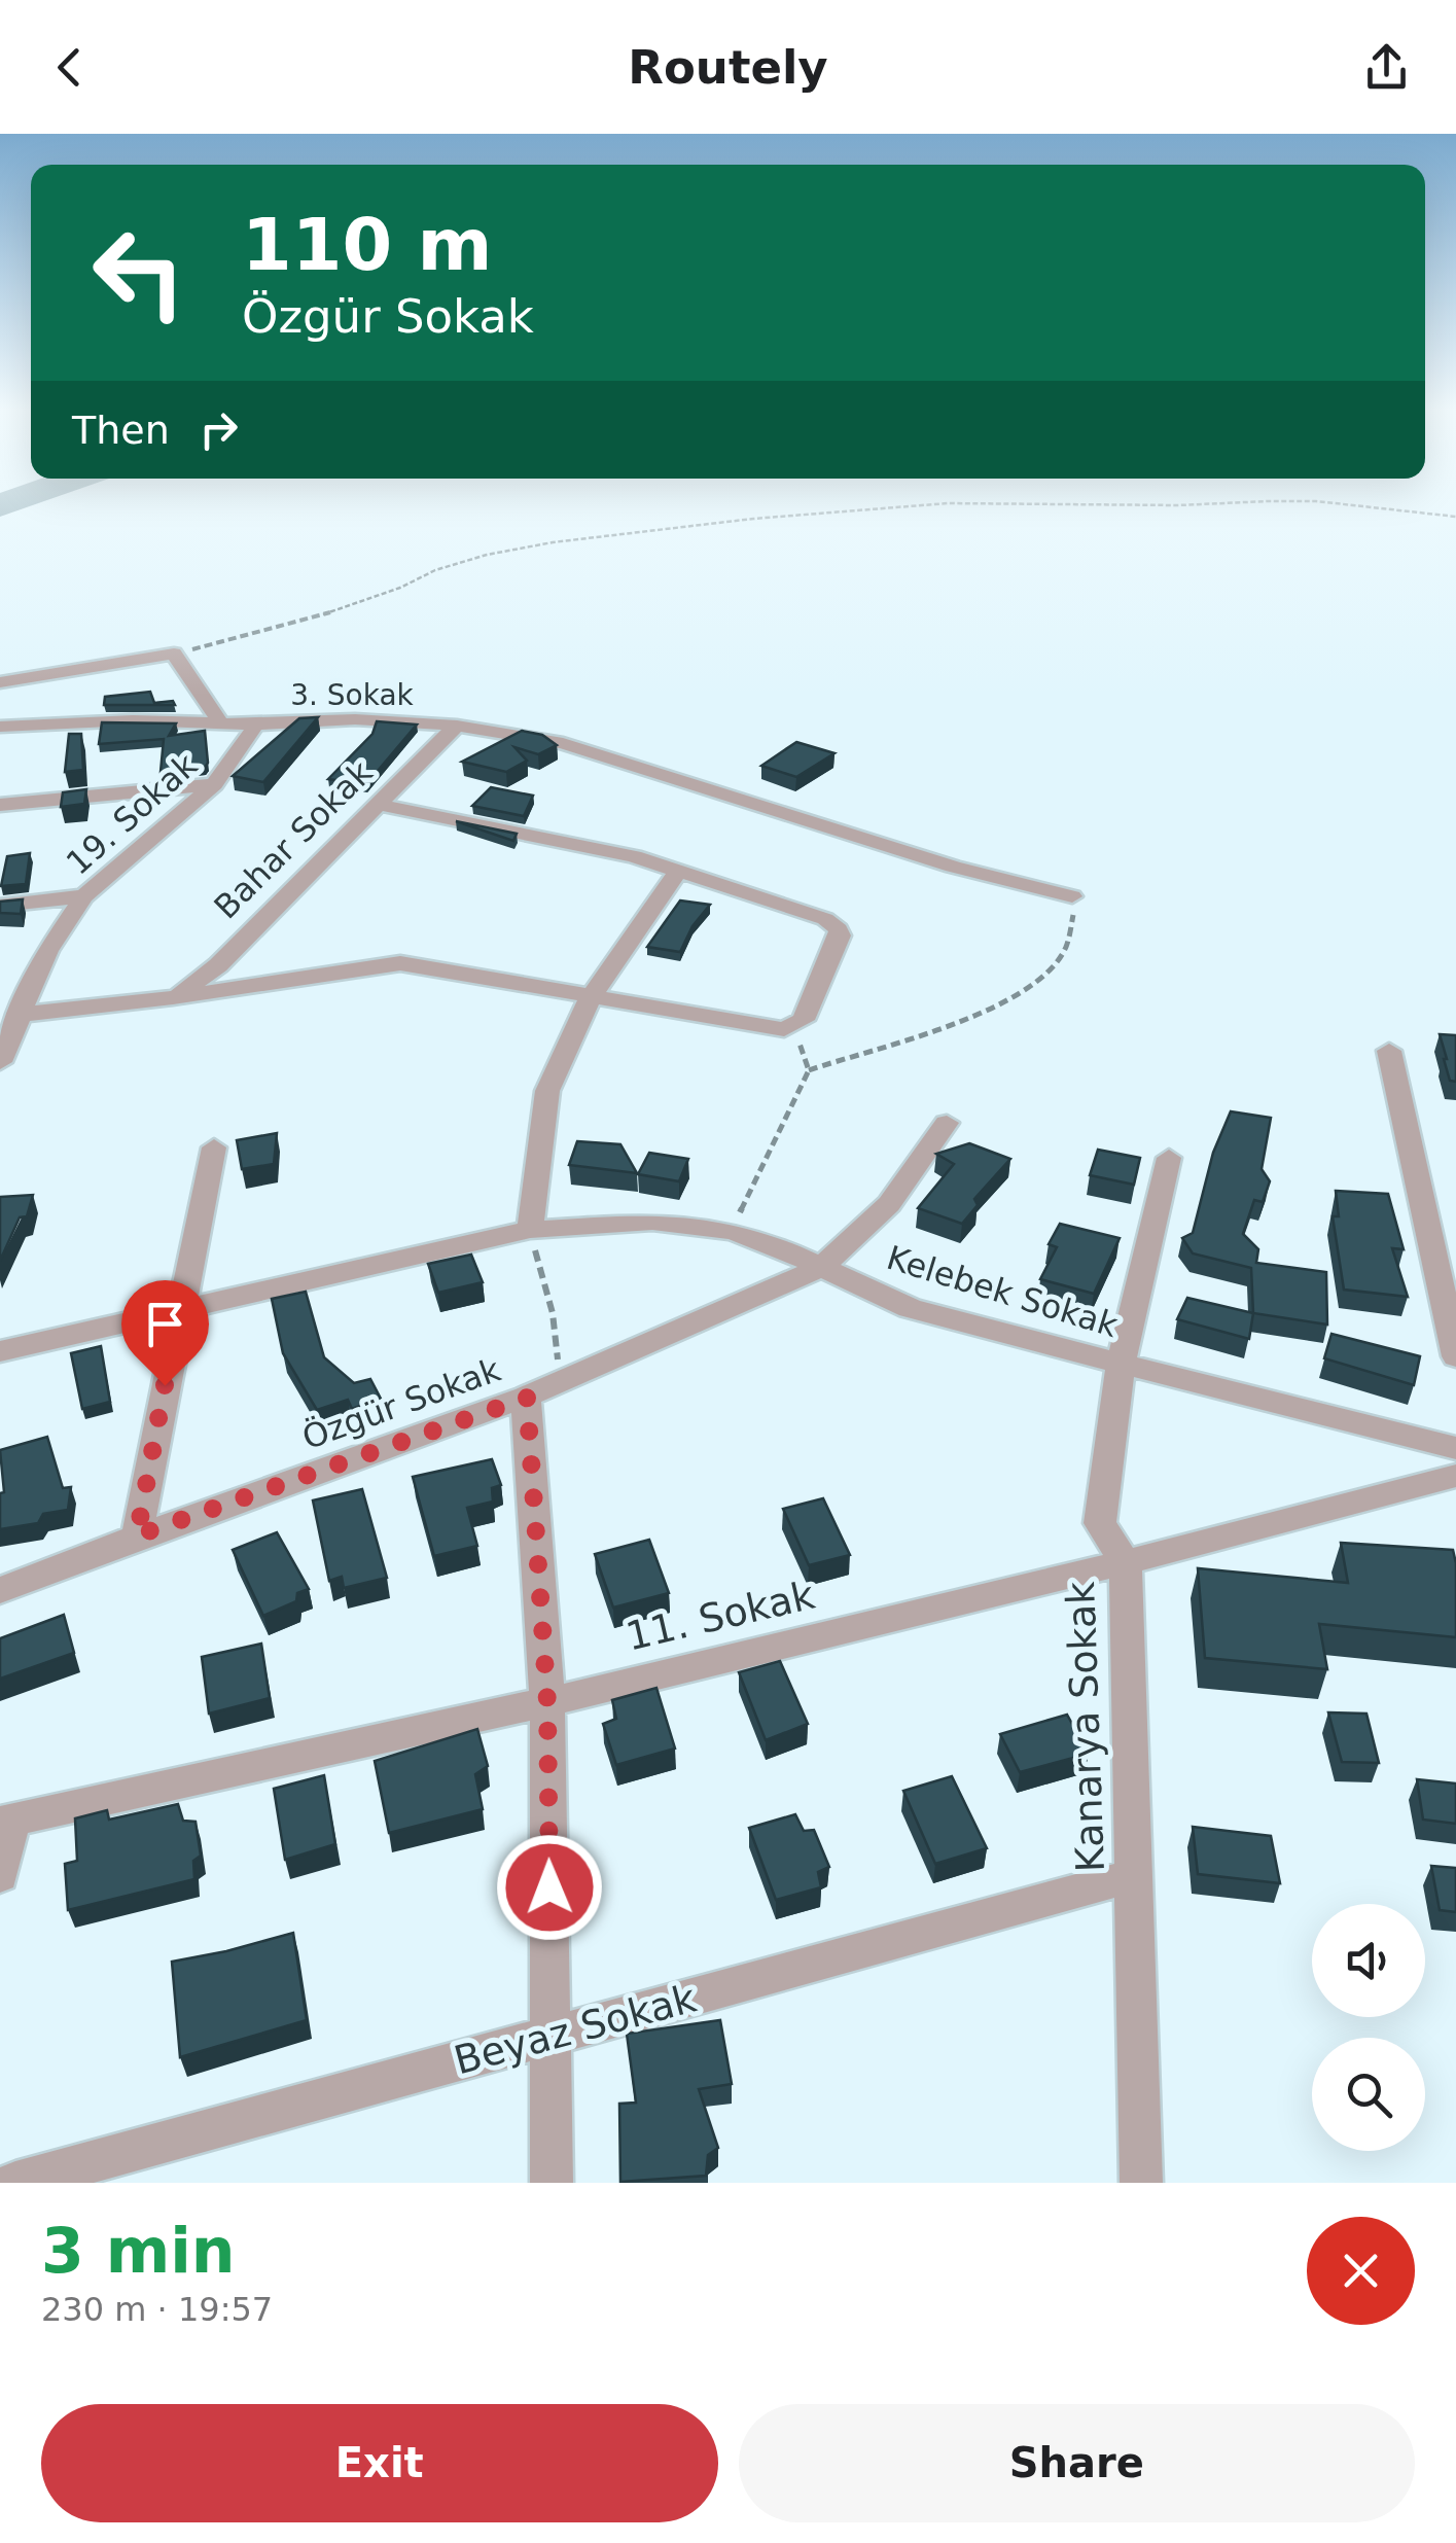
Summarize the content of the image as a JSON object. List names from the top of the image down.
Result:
{
  "streets": {
    "street": [
      "3. Sokak",
      "19. Sokak",
      "Bahar Sokak",
      "Kelebek Sokak",
      "Özgür Sokak",
      "11. Sokak",
      "Kanarya Sokak",
      "Beyaz Sokak"
    ]
  },
  "crossings": [
    ["3. Sokak", "19. Sokak"],
    ["3. Sokak", "Bahar Sokak"],
    ["Kelebek Sokak", "Özgür Sokak"],
    ["Kelebek Sokak", "Kanarya Sokak"],
    ["11. Sokak", "Kanarya Sokak"],
    ["Kanarya Sokak", "Beyaz Sokak"]
  ],
  "page": {
    "header": "Routely",
    "turn": ["110 m", "Özgür Sokak"],
    "then": "Then",
    "heading": ["3 min", "230 m · 19:57"],
    "buttons": ["Exit", "Share"]
  }
}
